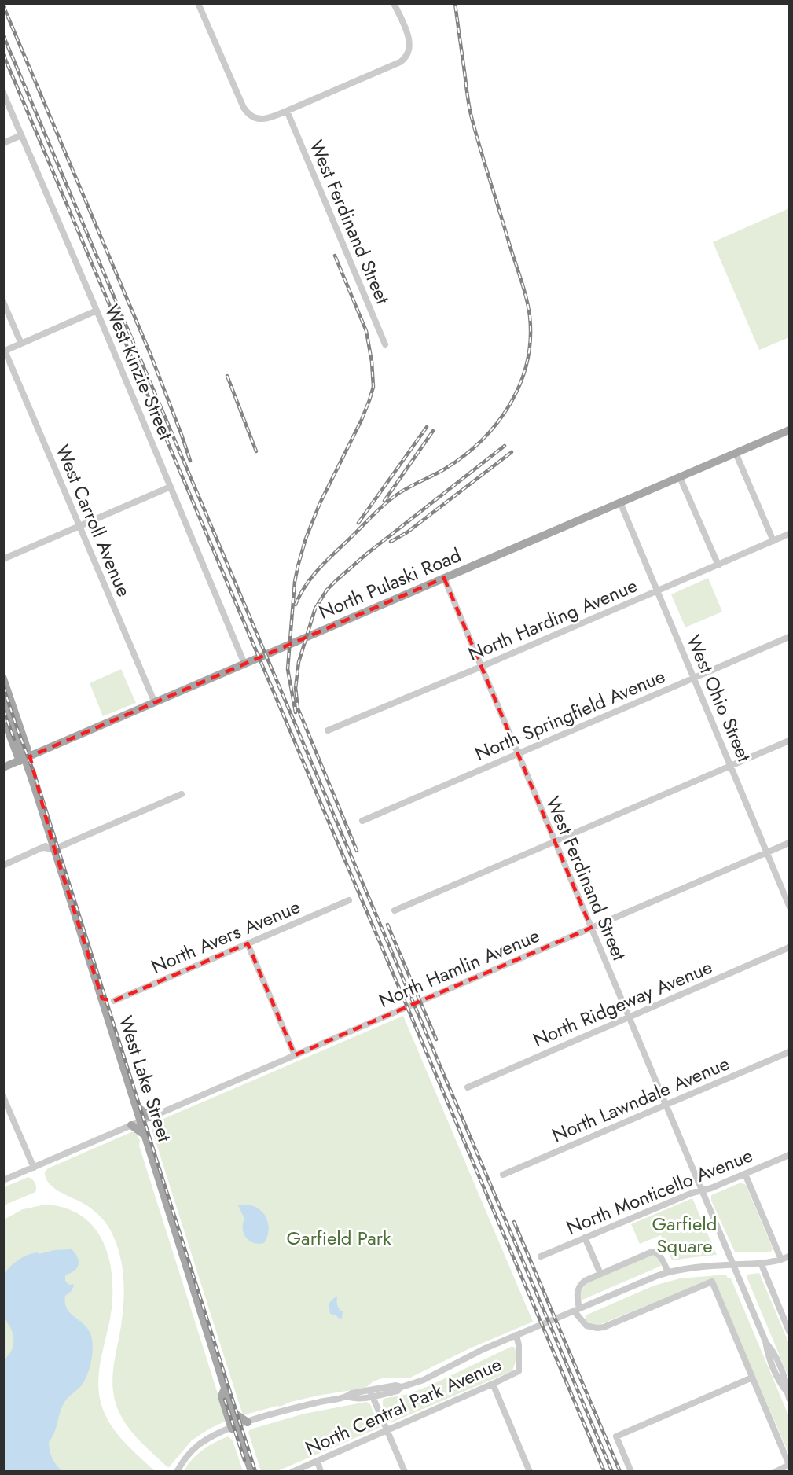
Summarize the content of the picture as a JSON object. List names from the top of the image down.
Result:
{
  "streets": {
    "main road": ["North Pulaski Road", "West Lake Street"],
    "street": [
      "West Ferdinand Street",
      "West Kinzie Street",
      "West Carroll Avenue",
      "North Harding Avenue",
      "West Ohio Street",
      "North Springfield Avenue",
      "North Avers Avenue",
      "North Hamlin Avenue",
      "North Ridgeway Avenue",
      "North Lawndale Avenue",
      "North Monticello Avenue",
      "North Central Park Avenue"
    ]
  },
  "crossings": [
    ["West Ferdinand Street", "North Pulaski Road"],
    ["West Ferdinand Street", "North Harding Avenue"],
    ["West Ferdinand Street", "North Springfield Avenue"],
    ["West Ferdinand Street", "North Hamlin Avenue"],
    ["West Ferdinand Street", "North Ridgeway Avenue"],
    ["West Ferdinand Street", "North Lawndale Avenue"],
    ["West Ferdinand Street", "North Monticello Avenue"],
    ["West Kinzie Street", "North Pulaski Road"],
    ["West Carroll Avenue", "North Pulaski Road"],
    ["North Pulaski Road", "West Ohio Street"],
    ["North Pulaski Road", "West Lake Street"],
    ["North Harding Avenue", "West Ohio Street"],
    ["West Ohio Street", "North Springfield Avenue"],
    ["West Ohio Street", "North Hamlin Avenue"],
    ["North Avers Avenue", "West Lake Street"],
    ["North Hamlin Avenue", "West Lake Street"]
  ],
  "parks": ["Garfield Square", "Garfield Park"]
}
